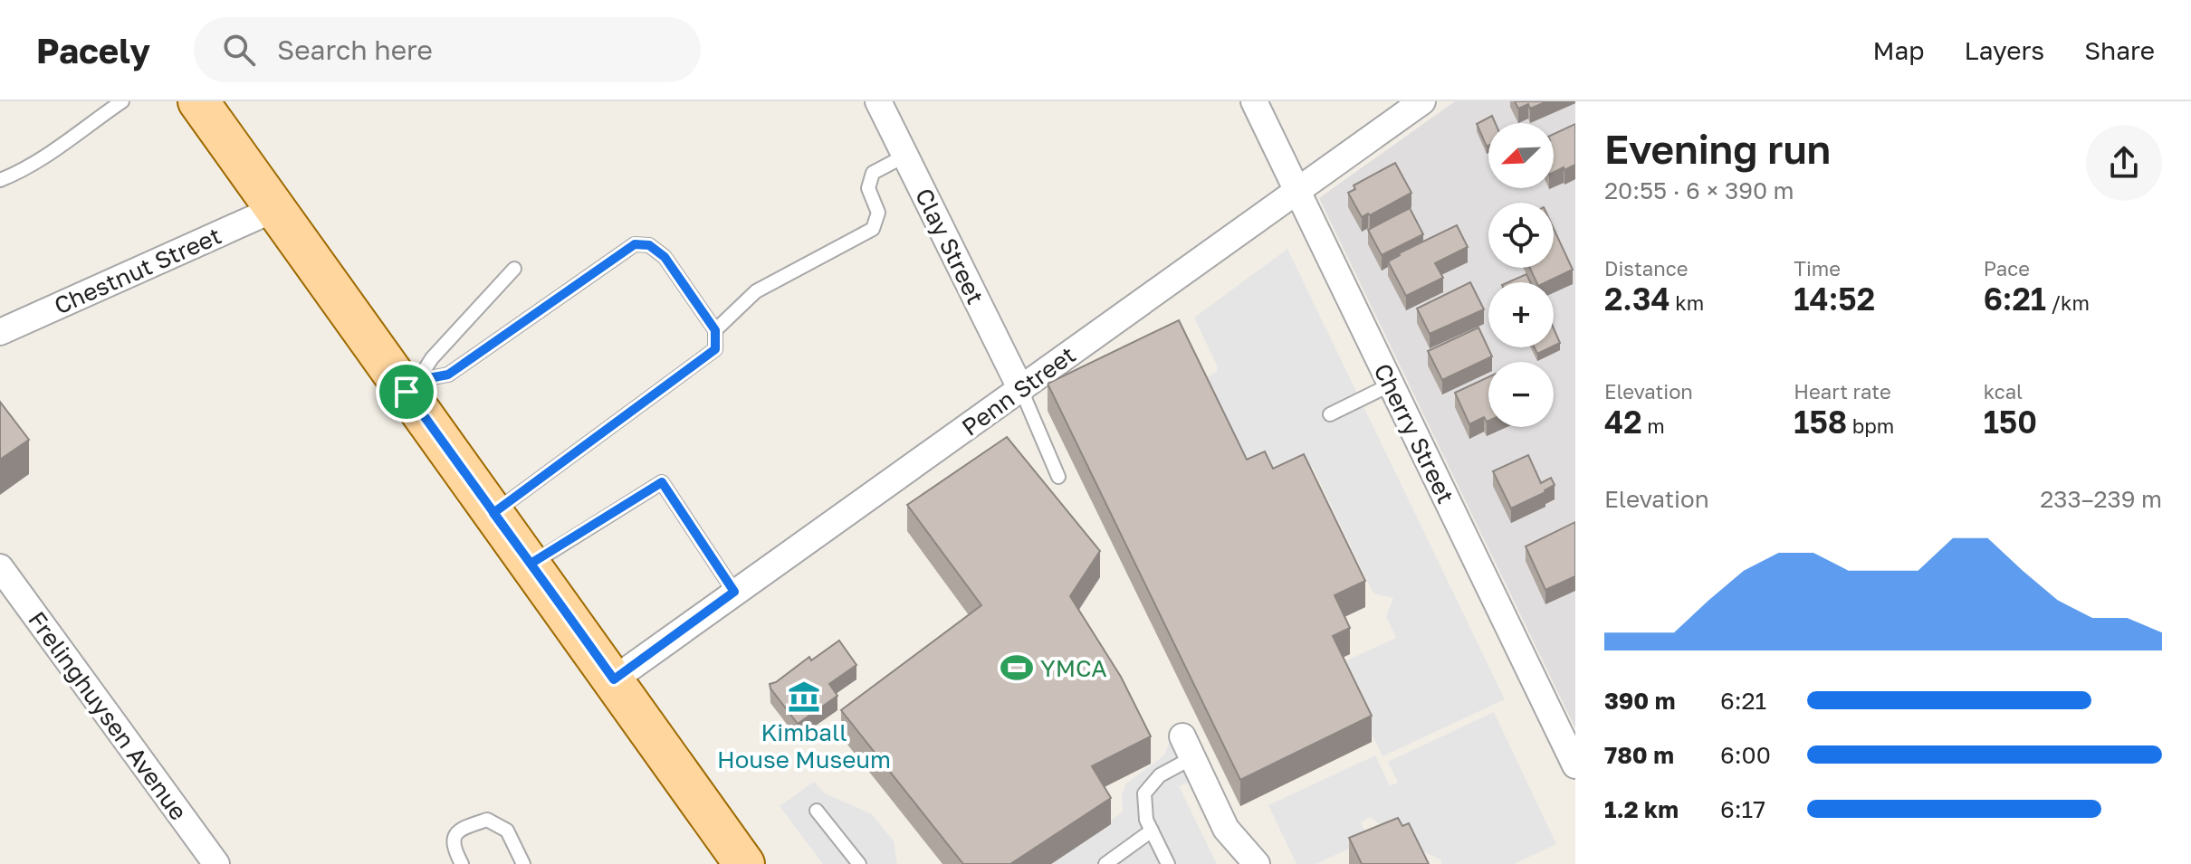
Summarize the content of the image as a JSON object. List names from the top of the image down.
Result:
{
  "streets": {
    "street": [
      "Clay Street",
      "Chestnut Street",
      "Penn Street",
      "Cherry Street",
      "Frelinghuysen Avenue"
    ]
  },
  "crossings": [
    ["Clay Street", "Penn Street"],
    ["Penn Street", "Cherry Street"]
  ],
  "places": {
    "sports": ["YMCA"],
    "museum": ["Kimball House Museum"]
  },
  "north": "bottom left",
  "page": {
    "header": "Pacely",
    "search": "Search here",
    "nav": ["Map", "Layers", "Share"],
    "heading": ["Evening run", "20:55 · 6 × 390 m"],
    "map_buttons": ["+", "−"],
    "stats": [
      ["Distance", "2.34 km"],
      ["Time", "14:52"],
      ["Pace", "6:21 /km"],
      ["Elevation", "42 m"],
      ["Heart rate", "158 bpm"],
      ["kcal", "150"]
    ],
    "chart": ["Elevation", "233–239 m"],
    "list": [
      {
        "name": "390 m",
        "note": "6:21"
      },
      {
        "name": "780 m",
        "note": "6:00"
      },
      {
        "name": "1.2 km",
        "note": "6:17"
      }
    ]
  }
}
